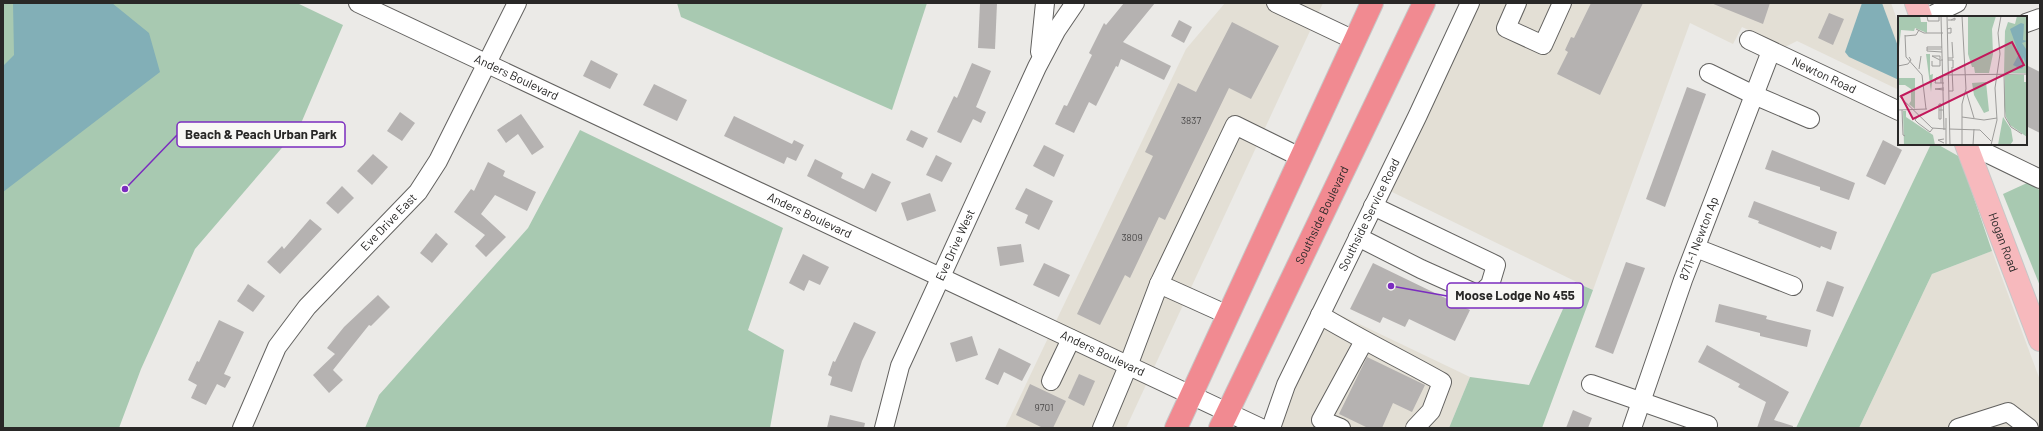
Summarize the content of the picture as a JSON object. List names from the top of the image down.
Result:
{
  "streets": {
    "highway": ["Southside Boulevard"],
    "main road": ["Hogan Road"],
    "street": [
      "Newton Road",
      "Anders Boulevard",
      "Southside Service Road",
      "Eve Drive East",
      "8711-1 Newton Ap",
      "Eve Drive West"
    ]
  },
  "crossings": [
    ["Newton Road", "8711-1 Newton Ap"],
    ["Anders Boulevard", "Southside Boulevard"],
    ["Anders Boulevard", "Eve Drive East"],
    ["Anders Boulevard", "Eve Drive West"]
  ],
  "places": ["Beach & Peach Urban Park", "Moose Lodge No 455"],
  "house_numbers": ["3837", "3809", "9701"]
}
